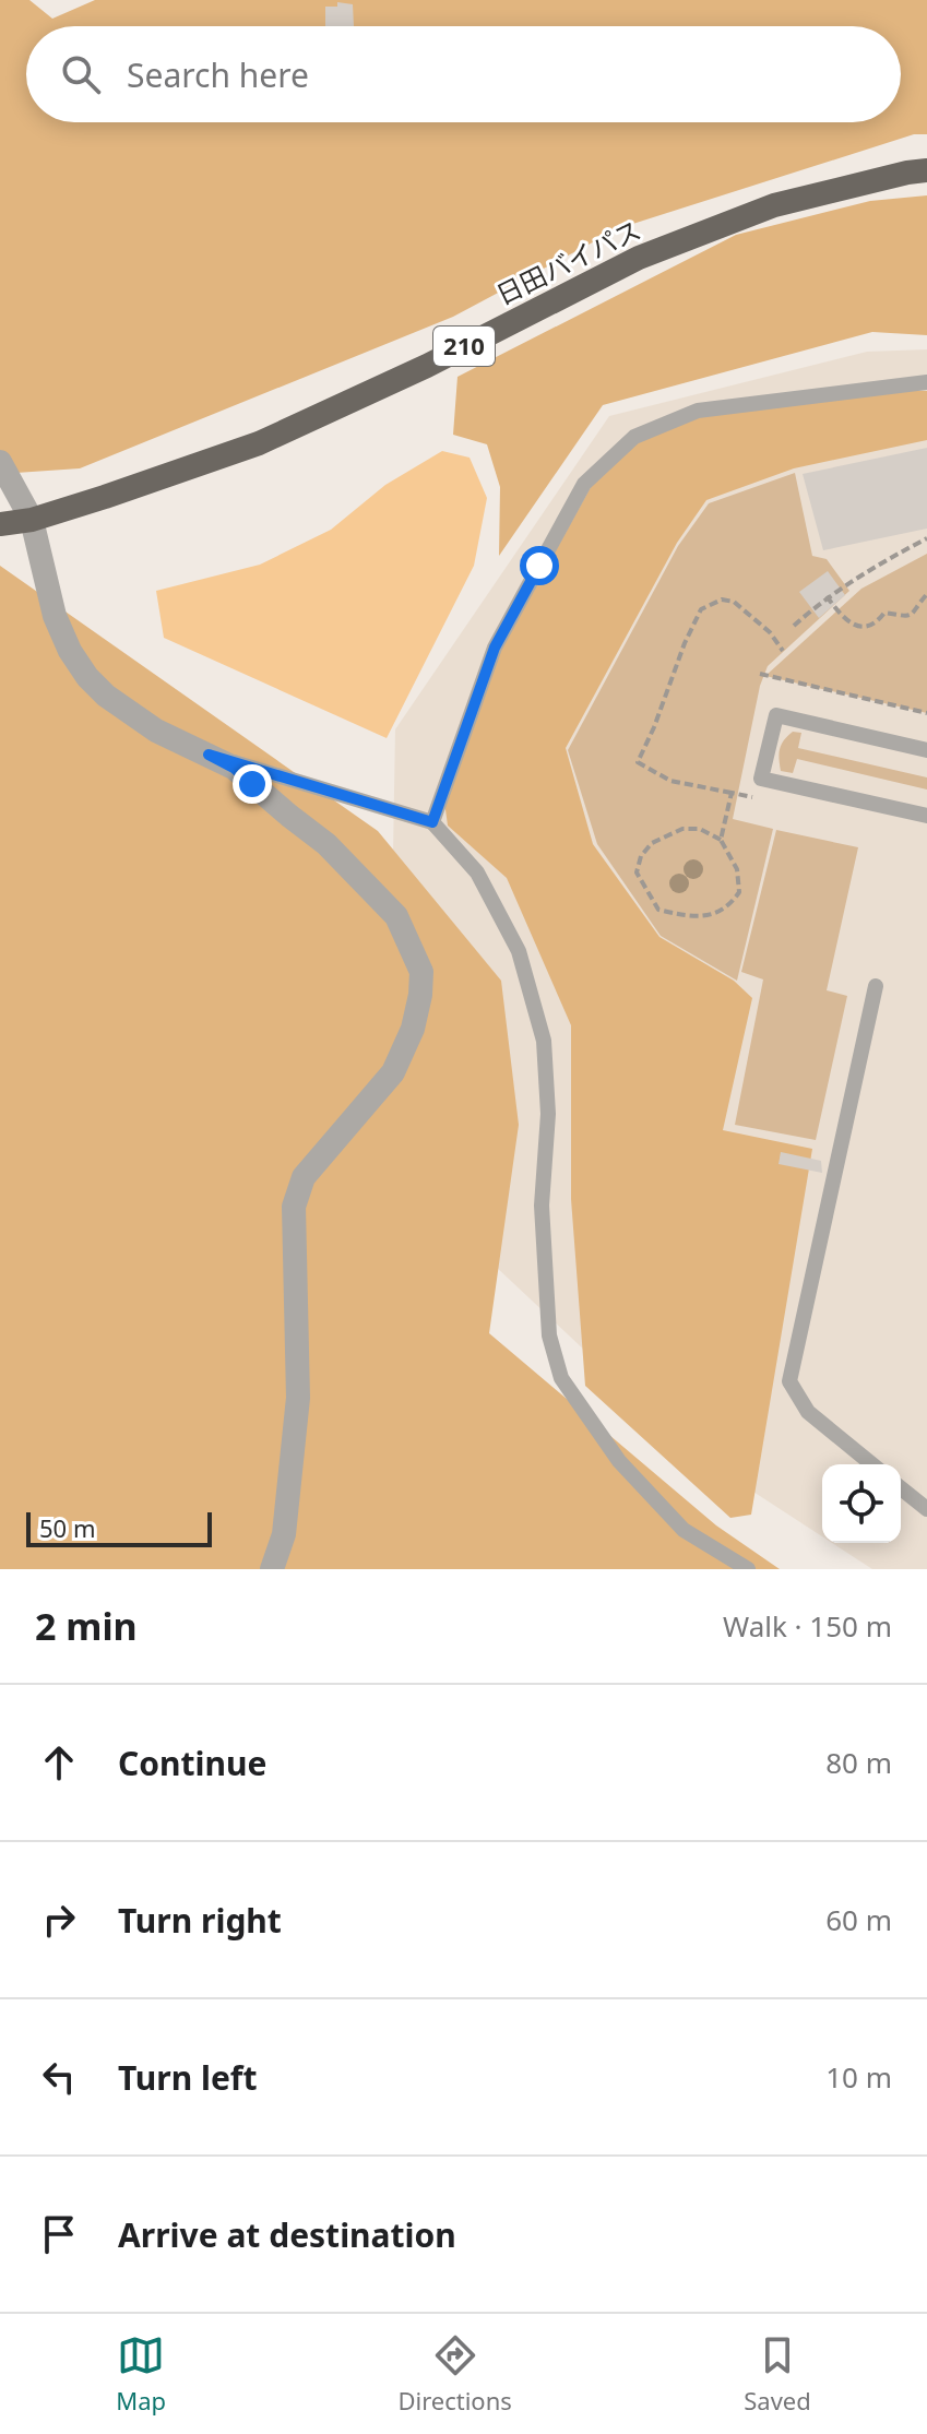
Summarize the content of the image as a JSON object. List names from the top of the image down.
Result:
{
  "streets": {
    "highway": ["日田バイパス", "210"]
  },
  "scale_bar": "50 m",
  "page": {
    "search": "Search here",
    "scale": "50 m",
    "heading": ["2 min", "Walk · 150 m"],
    "list": [
      ["Continue", "80 m"],
      ["Turn right", "60 m"],
      ["Turn left", "10 m"],
      "Arrive at destination"
    ],
    "nav": ["Map", "Directions", "Saved"]
  }
}
